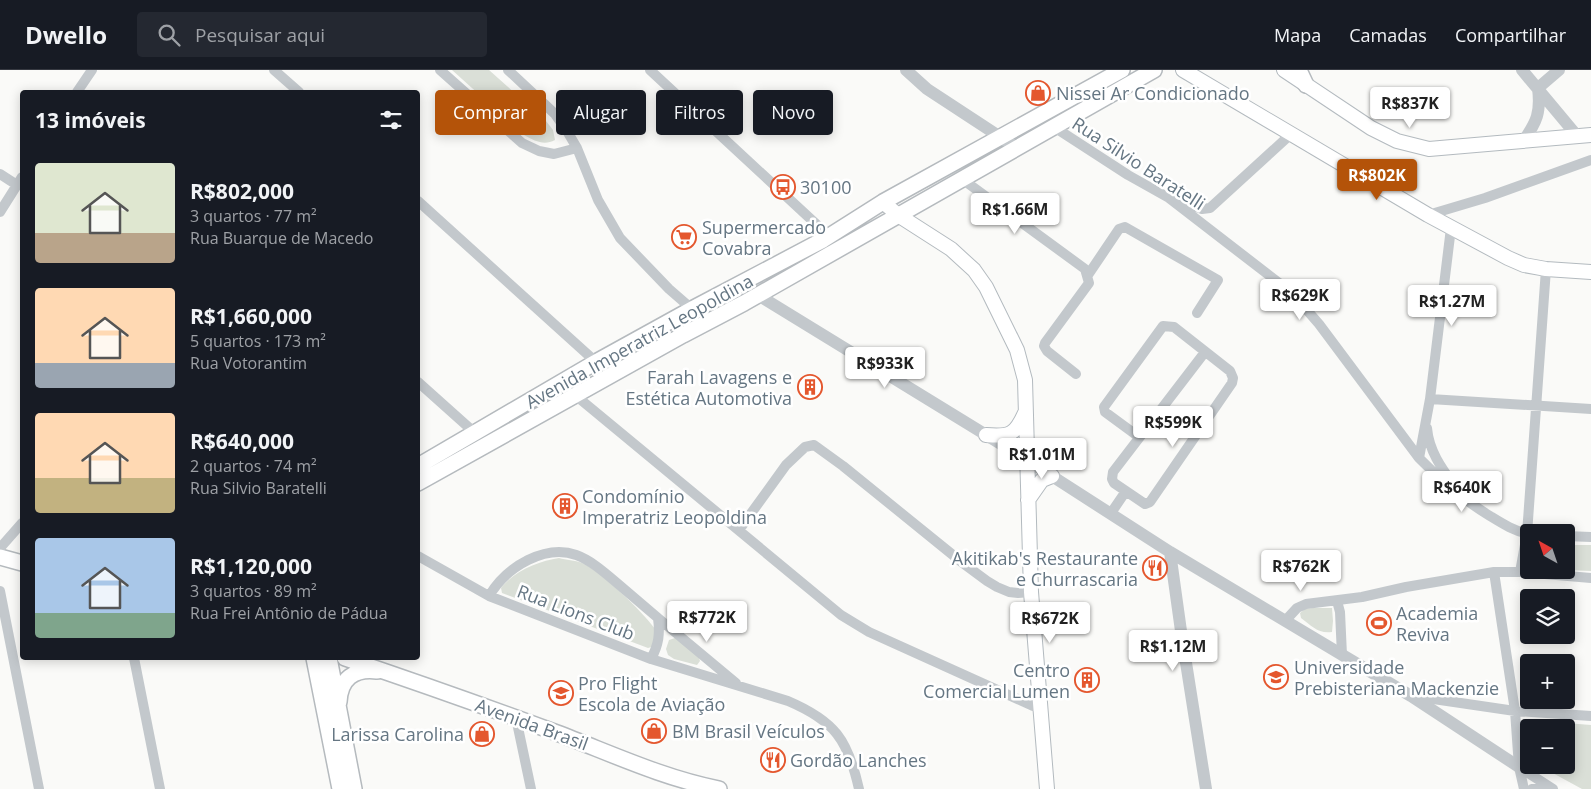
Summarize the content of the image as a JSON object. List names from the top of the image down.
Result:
{
  "streets": {
    "main road": ["Avenida Imperatriz Leopoldina", "Avenida Brasil"],
    "street": ["Rua Silvio Baratelli", "Rua Lions Club"]
  },
  "crossings": [
    ["Rua Silvio Baratelli", "Avenida Imperatriz Leopoldina"]
  ],
  "places": {
    "shop": ["Nissei Ar Condicionado", "BM Brasil Veículos", "Larissa Carolina"],
    "bus stop": ["30100"],
    "supermarket": ["Supermercado Covabra"],
    "building": ["Farah Lavagens e Estética Automotiva", "Condomínio Imperatriz Leopoldina", "Centro Comercial Lumen"],
    "restaurant": ["Akitikab's Restaurante e Churrascaria", "Gordão Lanches"],
    "sports": ["Academia Reviva"],
    "school or university": ["Universidade Prebisteriana Mackenzie", "Pro Flight Escola de Aviação"]
  },
  "north": "top left",
  "page": {
    "header": "Dwello",
    "search": "Pesquisar aqui",
    "nav": ["Mapa", "Camadas", "Compartilhar"],
    "price": [
      "R$837K",
      "R$802K",
      "R$1.66M",
      "R$629K",
      "R$1.27M",
      "R$933K",
      "R$599K",
      "R$1.01M",
      "R$640K",
      "R$762K",
      "R$772K",
      "R$672K",
      "R$1.12M"
    ],
    "chip": [
      "Comprar",
      "Alugar",
      "Filtros",
      "Novo"
    ],
    "heading": "13 imóveis",
    "list": [
      {
        "name": "R$802,000",
        "note": "3 quartos · 77 m² · Rua Buarque de Macedo"
      },
      {
        "name": "R$1,660,000",
        "note": "5 quartos · 173 m² · Rua Votorantim"
      },
      {
        "name": "R$640,000",
        "note": "2 quartos · 74 m² · Rua Silvio Baratelli"
      },
      {
        "name": "R$1,120,000",
        "note": "3 quartos · 89 m² · Rua Frei Antônio de Pádua"
      }
    ],
    "map_buttons": ["+", "−"]
  }
}
